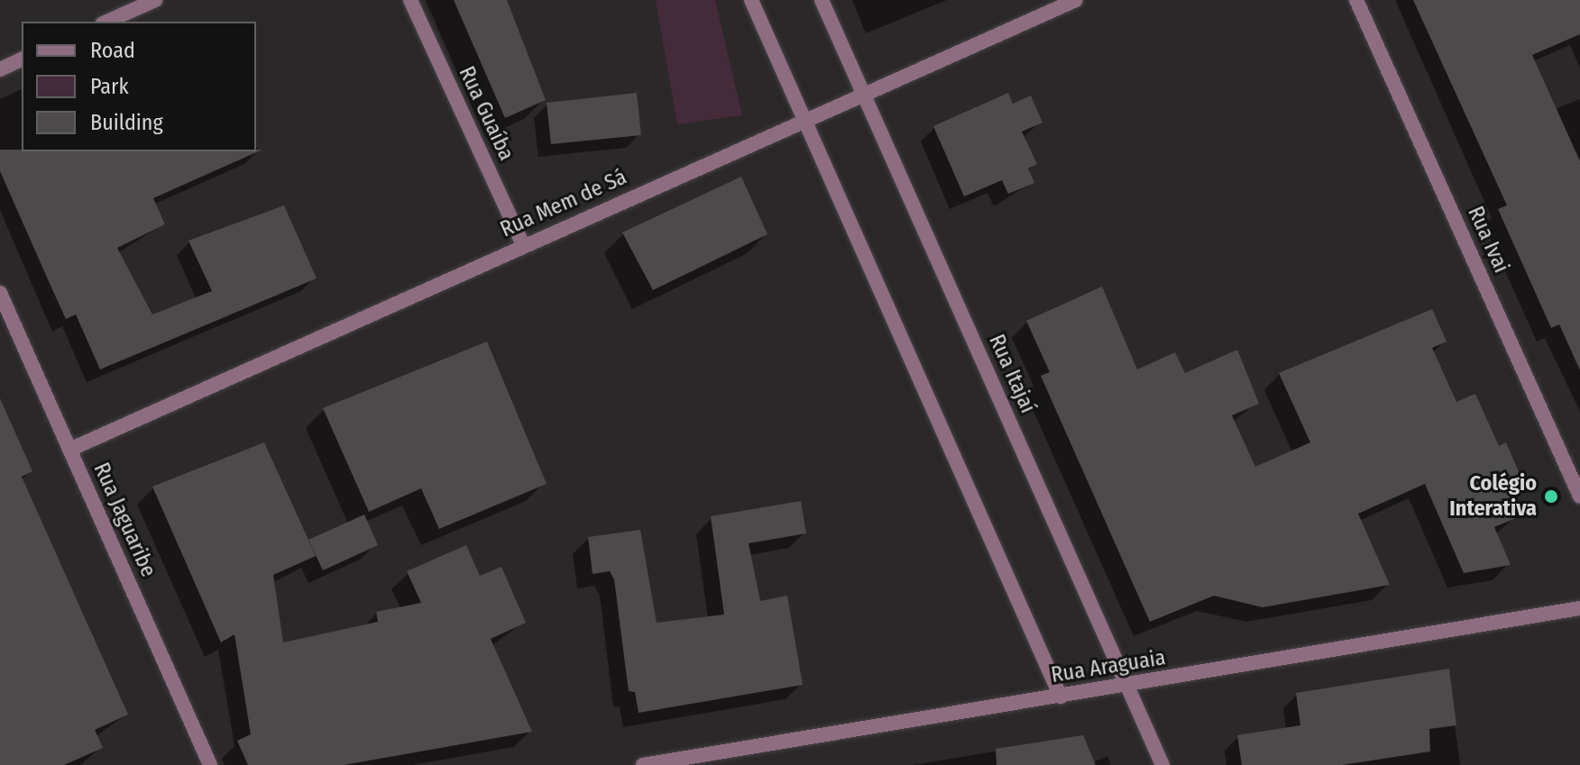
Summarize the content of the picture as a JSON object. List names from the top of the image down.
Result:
{
  "streets": {
    "street": [
      "Rua Guaíba",
      "Rua Mem de Sá",
      "Rua Ivai",
      "Rua Itajaí",
      "Rua Jaguaribe",
      "Rua Araguaia"
    ]
  },
  "crossings": [
    ["Rua Guaíba", "Rua Mem de Sá"],
    ["Rua Mem de Sá", "Rua Itajaí"],
    ["Rua Mem de Sá", "Rua Jaguaribe"],
    ["Rua Itajaí", "Rua Araguaia"]
  ],
  "places": ["Colégio Interativa"],
  "legend": ["Road", "Park", "Building"]
}
